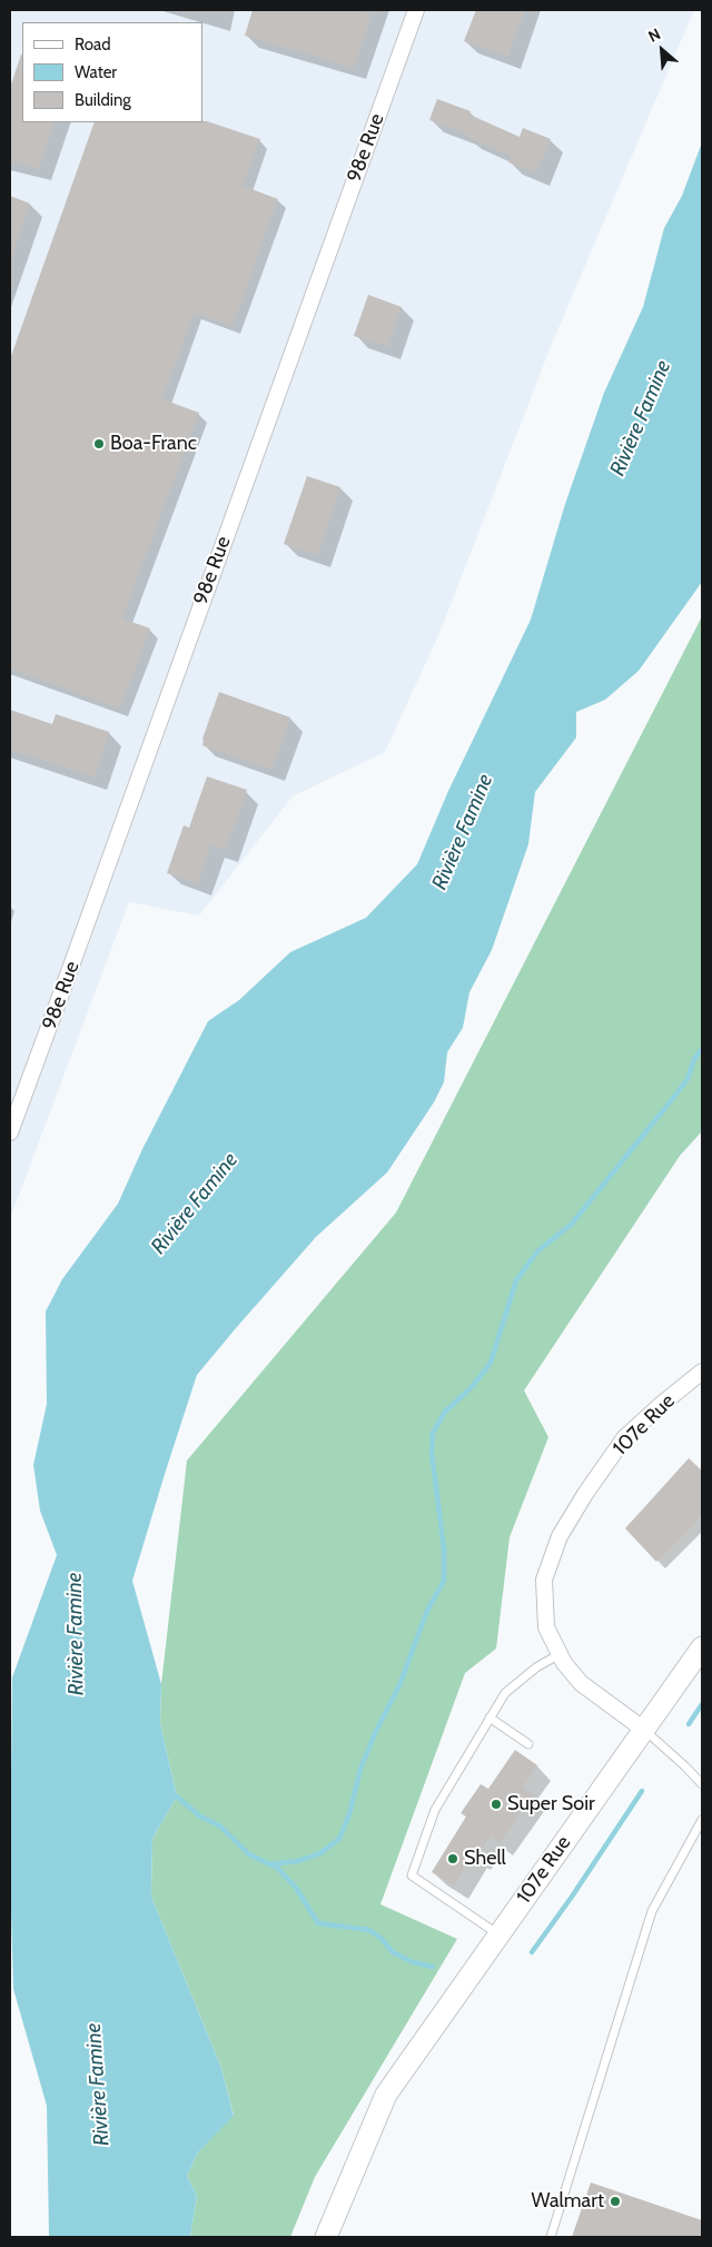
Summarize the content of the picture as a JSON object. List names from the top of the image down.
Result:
{
  "streets": {
    "main road": ["107e Rue"],
    "street": ["98e Rue"]
  },
  "water": ["Rivière Famine"],
  "places": [
    "Boa-Franc",
    "Super Soir",
    "Shell",
    "Walmart"
  ],
  "legend": ["Road", "Water", "Building"],
  "north": "top left"
}
